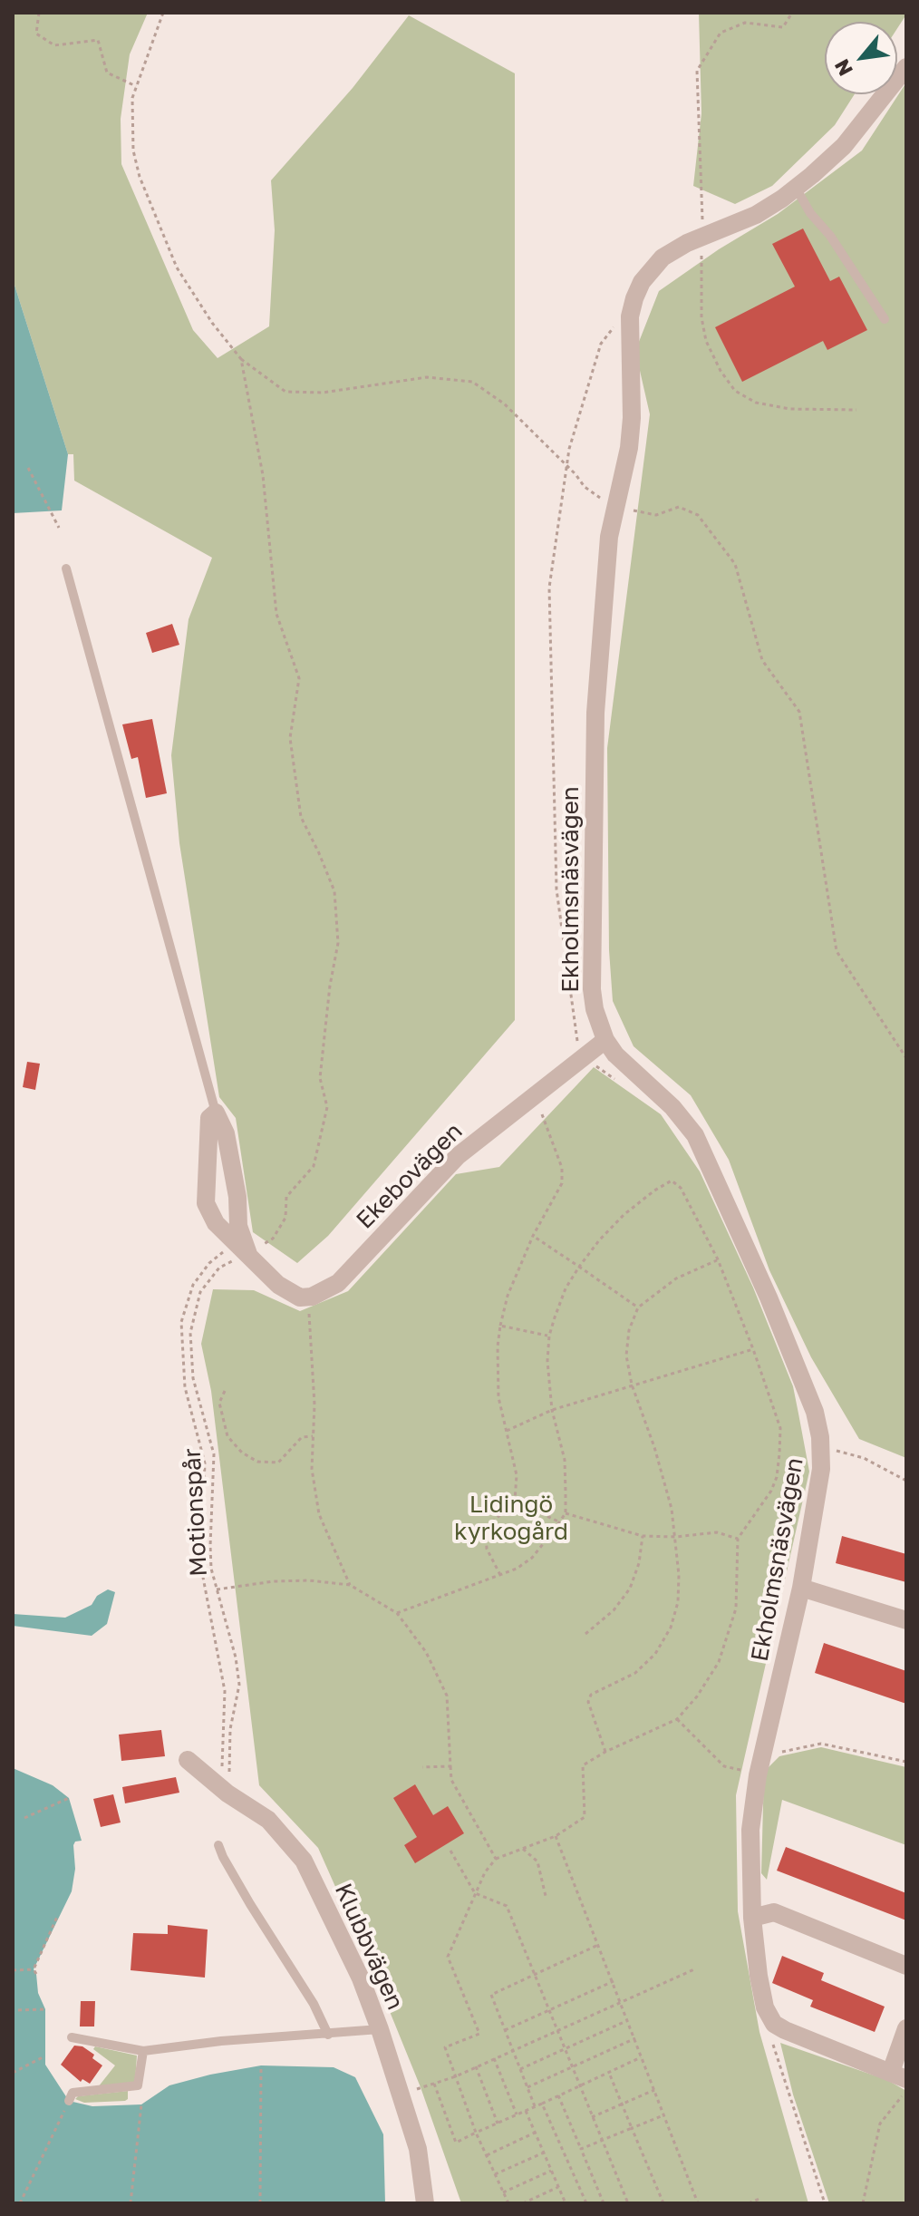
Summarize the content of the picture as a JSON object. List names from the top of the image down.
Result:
{
  "streets": {
    "street": ["Ekholmsnäsvägen", "Ekebovägen", "Klubbvägen"],
    "path": ["Motionspår"]
  },
  "crossings": [
    ["Ekholmsnäsvägen", "Ekebovägen"],
    ["Motionspår", "Klubbvägen"]
  ],
  "parks": ["Lidingö kyrkogård"],
  "north": "bottom left"
}
